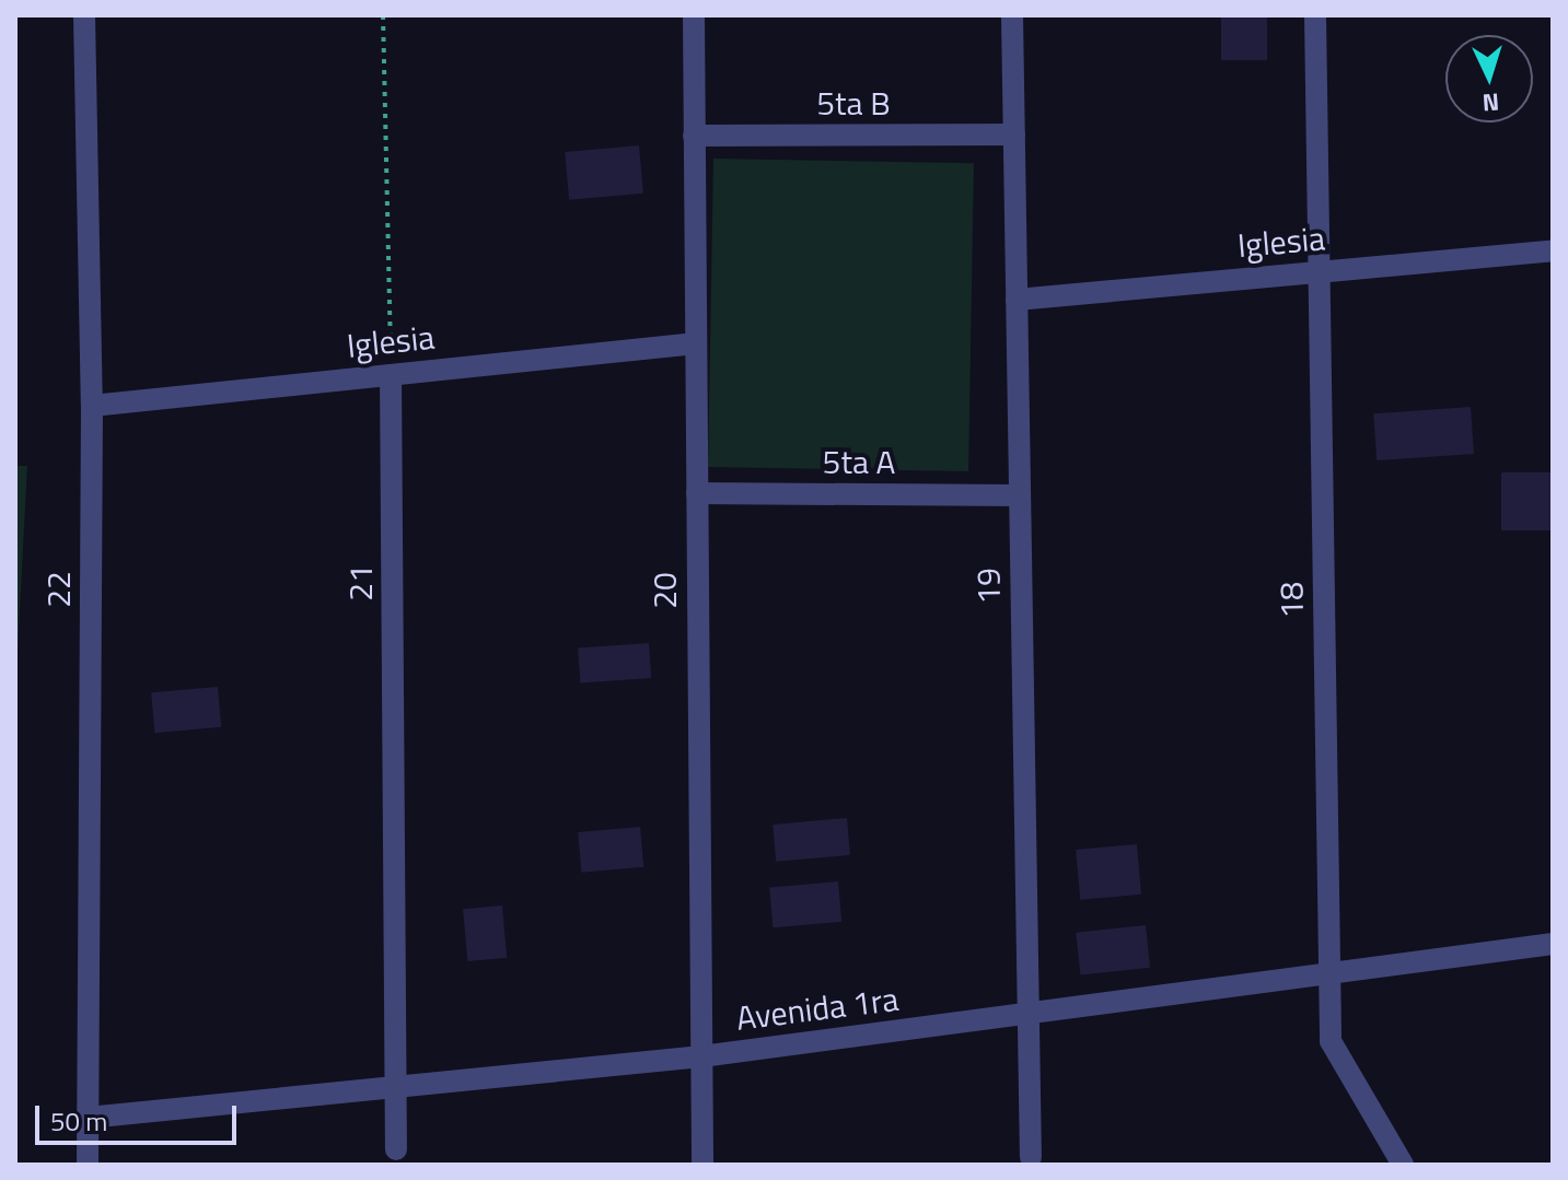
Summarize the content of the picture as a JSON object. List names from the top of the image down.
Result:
{
  "streets": {
    "street": [
      "5ta B",
      "Iglesia",
      "5ta A",
      "21",
      "19",
      "22",
      "20",
      "18",
      "Avenida 1ra"
    ]
  },
  "crossings": [
    ["5ta B", "19"],
    ["5ta B", "20"],
    ["Iglesia", "21"],
    ["Iglesia", "19"],
    ["Iglesia", "22"],
    ["Iglesia", "20"],
    ["Iglesia", "18"],
    ["5ta A", "19"],
    ["5ta A", "20"],
    ["21", "Avenida 1ra"],
    ["19", "Avenida 1ra"],
    ["22", "Avenida 1ra"],
    ["20", "Avenida 1ra"],
    ["18", "Avenida 1ra"]
  ],
  "scale_bar": "50 m",
  "north": "bottom"
}
